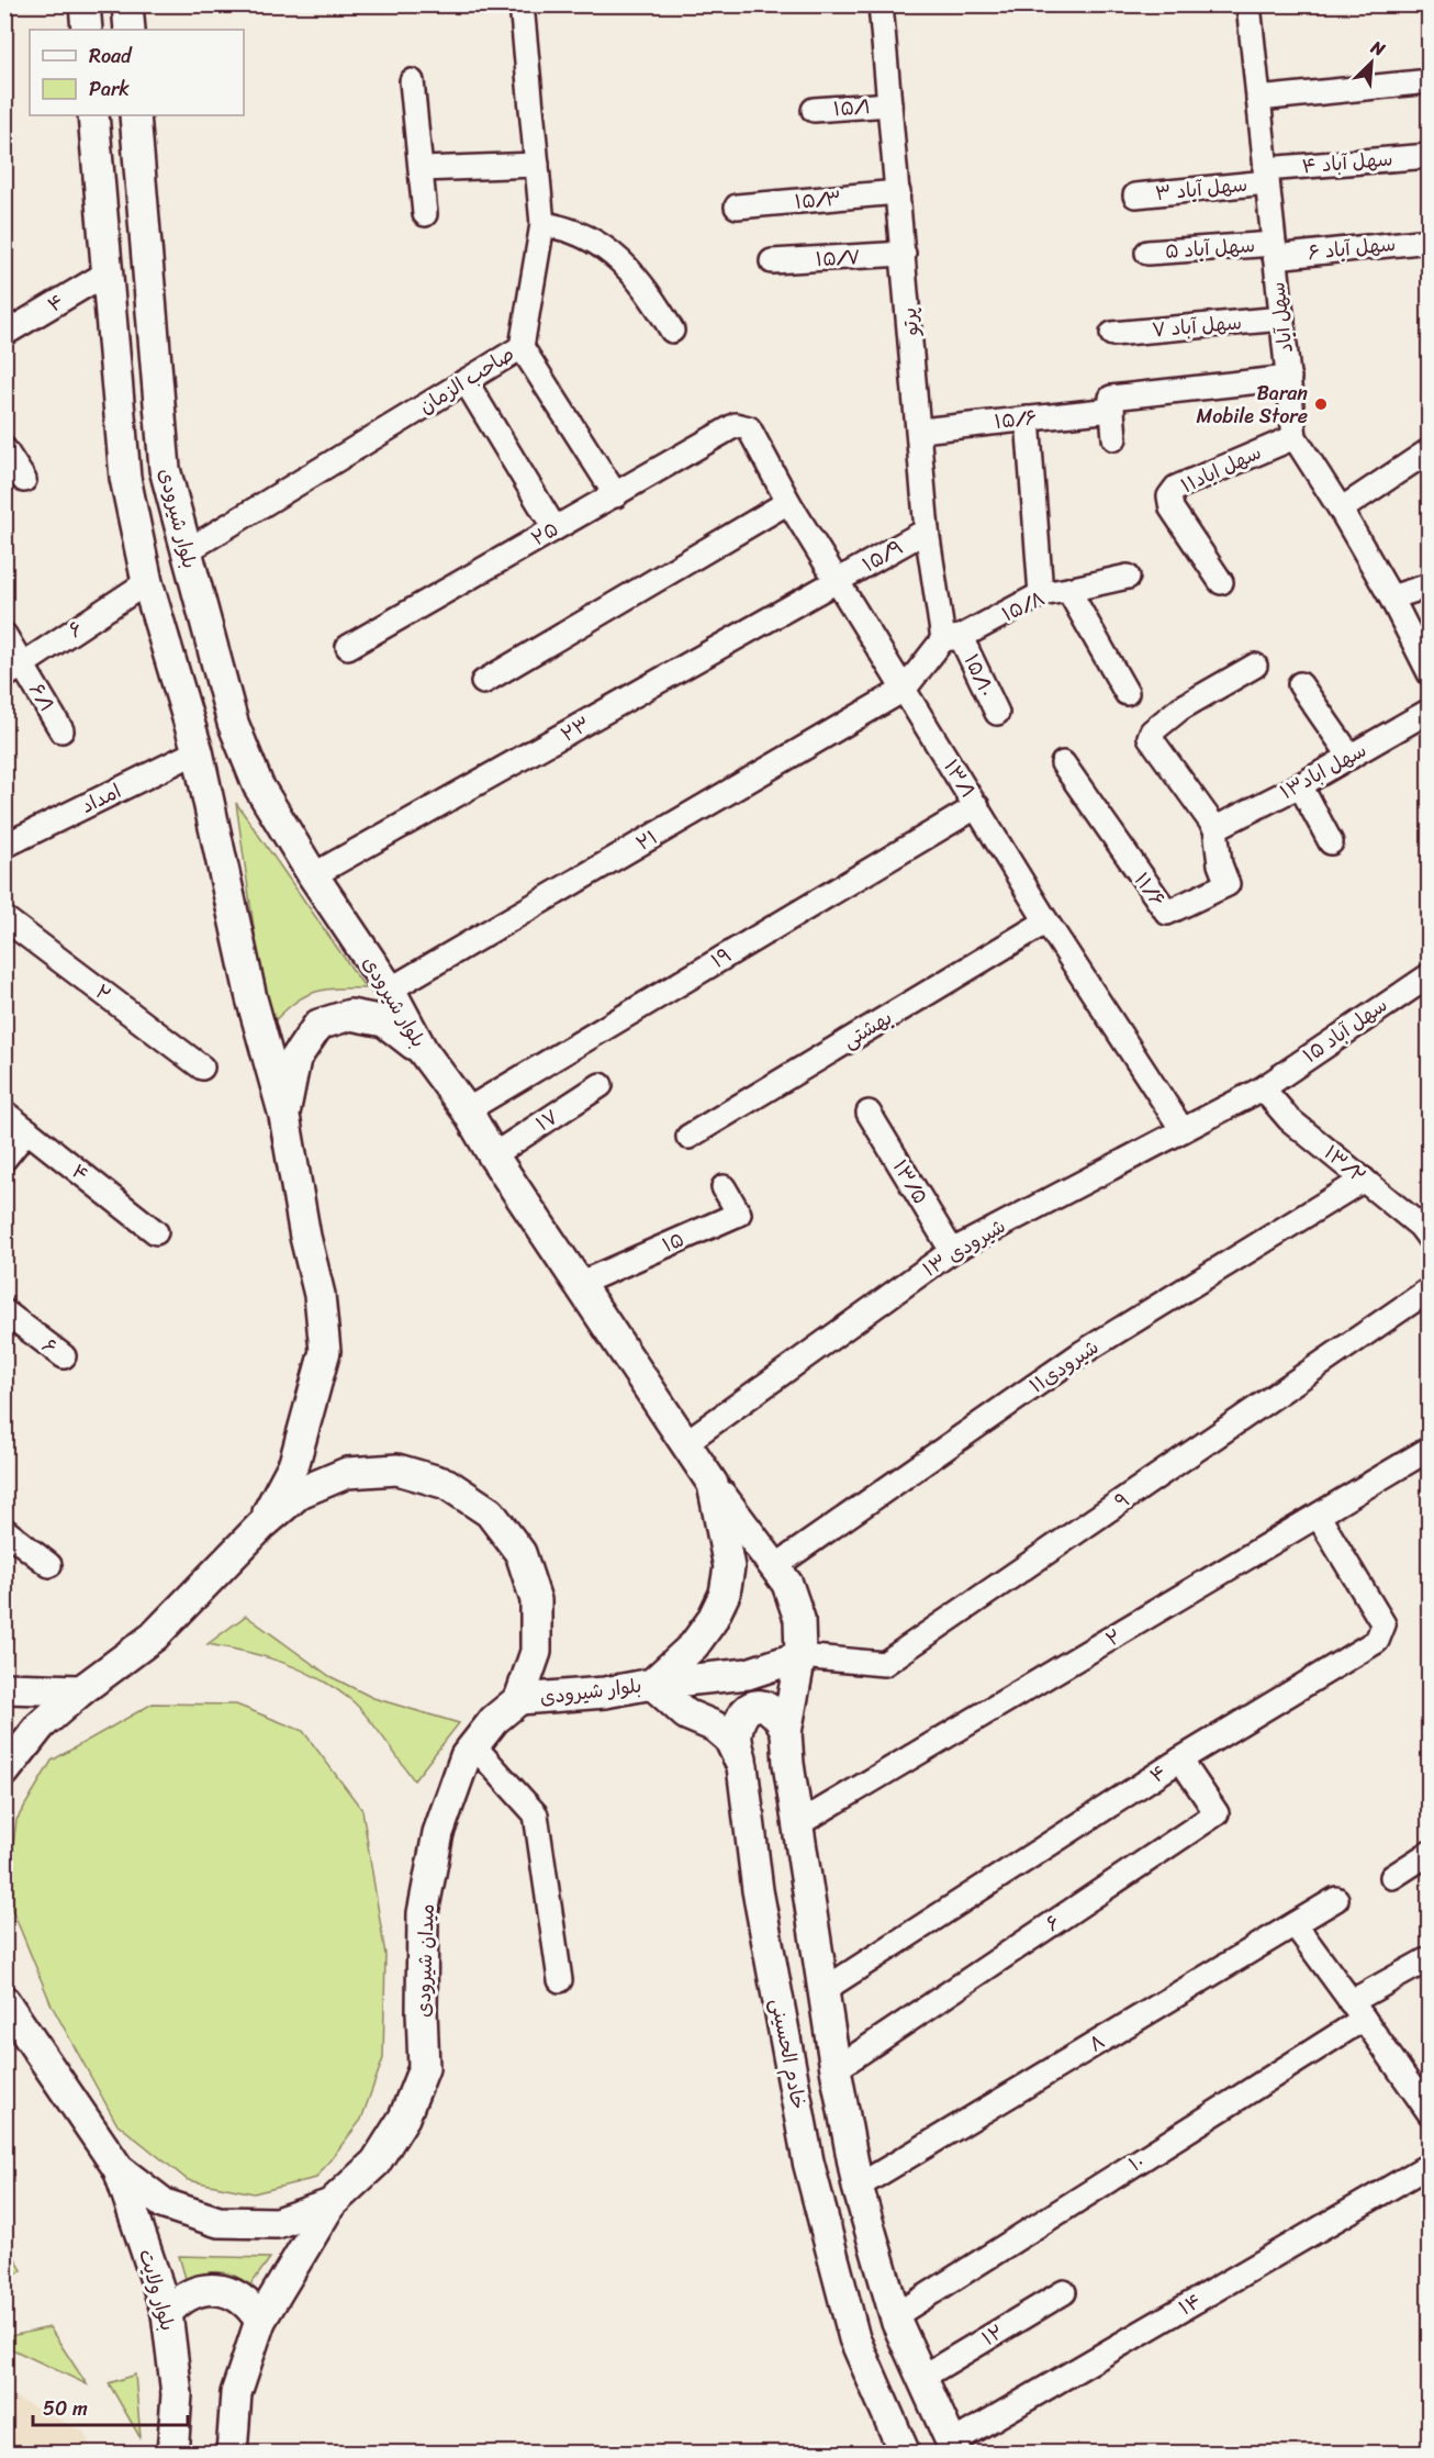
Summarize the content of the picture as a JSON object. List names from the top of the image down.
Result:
{
  "streets": {
    "main road": [
      "بلوار شیرودی",
      "میدان شیرودی",
      "خادم الحسینی",
      "بلوار ولایت"
    ],
    "street": [
      "۱۵/۱",
      "سهل آباد ۴",
      "سهل آباد ۳",
      "۱۵/۳",
      "سهل آباد ۵",
      "سهل آباد ۶",
      "۱۵/۷",
      "۴",
      "سهل آباد",
      "پرتو",
      "سهل آباد ۷",
      "صاحب الزمان",
      "۱۵/۶",
      "سهل اباد۱۱",
      "۲۵",
      "۱۵/۹",
      "۱۵/۸",
      "۶",
      "۱۵/۱۰",
      "۶/۱",
      "۲۳",
      "سهل اباد۱۳",
      "۱۳/۱",
      "امداد",
      "۲۱",
      "۱۱/۶",
      "۱۹",
      "۲",
      "بهشتی",
      "سهل آباد ۱۵",
      "۱۷",
      "۱۳/۲",
      "۱۳/۵",
      "۱۵",
      "شیرودی ۱۳",
      "۱۱شیرودی",
      "۹",
      "۸",
      "۱۰",
      "۱۴",
      "۱۲"
    ]
  },
  "crossings": [
    ["۱۵/۱", "پرتو"],
    ["سهل آباد ۴", "سهل آباد ۳"],
    ["سهل آباد ۴", "سهل آباد"],
    ["سهل آباد ۳", "سهل آباد"],
    ["۱۵/۳", "پرتو"],
    ["سهل آباد ۵", "سهل آباد ۶"],
    ["سهل آباد ۵", "سهل آباد"],
    ["سهل آباد ۶", "سهل آباد"],
    ["۱۵/۷", "پرتو"],
    ["۴", "بلوار شیرودی"],
    ["۴", "۶"],
    ["۴", "۲"],
    ["سهل آباد", "سهل آباد ۷"],
    ["سهل آباد", "سهل اباد۱۱"],
    ["پرتو", "۱۵/۶"],
    ["پرتو", "۱۵/۹"],
    ["پرتو", "۱۵/۸"],
    ["پرتو", "۱۵/۱۰"],
    ["صاحب الزمان", "بلوار شیرودی"],
    ["بلوار شیرودی", "۶"],
    ["بلوار شیرودی", "۲۳"],
    ["بلوار شیرودی", "امداد"],
    ["بلوار شیرودی", "۲۱"],
    ["بلوار شیرودی", "۱۹"],
    ["بلوار شیرودی", "۱۷"],
    ["بلوار شیرودی", "۱۵"],
    ["بلوار شیرودی", "شیرودی ۱۳"],
    ["بلوار شیرودی", "میدان شیرودی"],
    ["بلوار شیرودی", "خادم الحسینی"],
    ["۲۵", "۱۳/۱"],
    ["۱۵/۹", "۲۳"],
    ["۱۵/۹", "۱۳/۱"],
    ["۱۵/۸", "۱۵/۱۰"],
    ["۶", "۶/۱"],
    ["۲۳", "۱۳/۱"],
    ["سهل اباد۱۳", "۱۱/۶"],
    ["۱۳/۱", "۲۱"],
    ["۱۳/۱", "۱۹"],
    ["۱۳/۱", "بهشتی"],
    ["۱۳/۱", "شیرودی ۱۳"],
    ["سهل آباد ۱۵", "۱۳/۲"],
    ["سهل آباد ۱۵", "شیرودی ۱۳"],
    ["۱۳/۲", "شیرودی ۱۳"],
    ["۱۳/۲", "۱۱شیرودی"],
    ["۱۳/۵", "شیرودی ۱۳"],
    ["میدان شیرودی", "بلوار ولایت"]
  ],
  "places": ["Baran Mobile Store"],
  "legend": ["Road", "Park"],
  "scale_bar": "50 m",
  "north": "top right"
}
